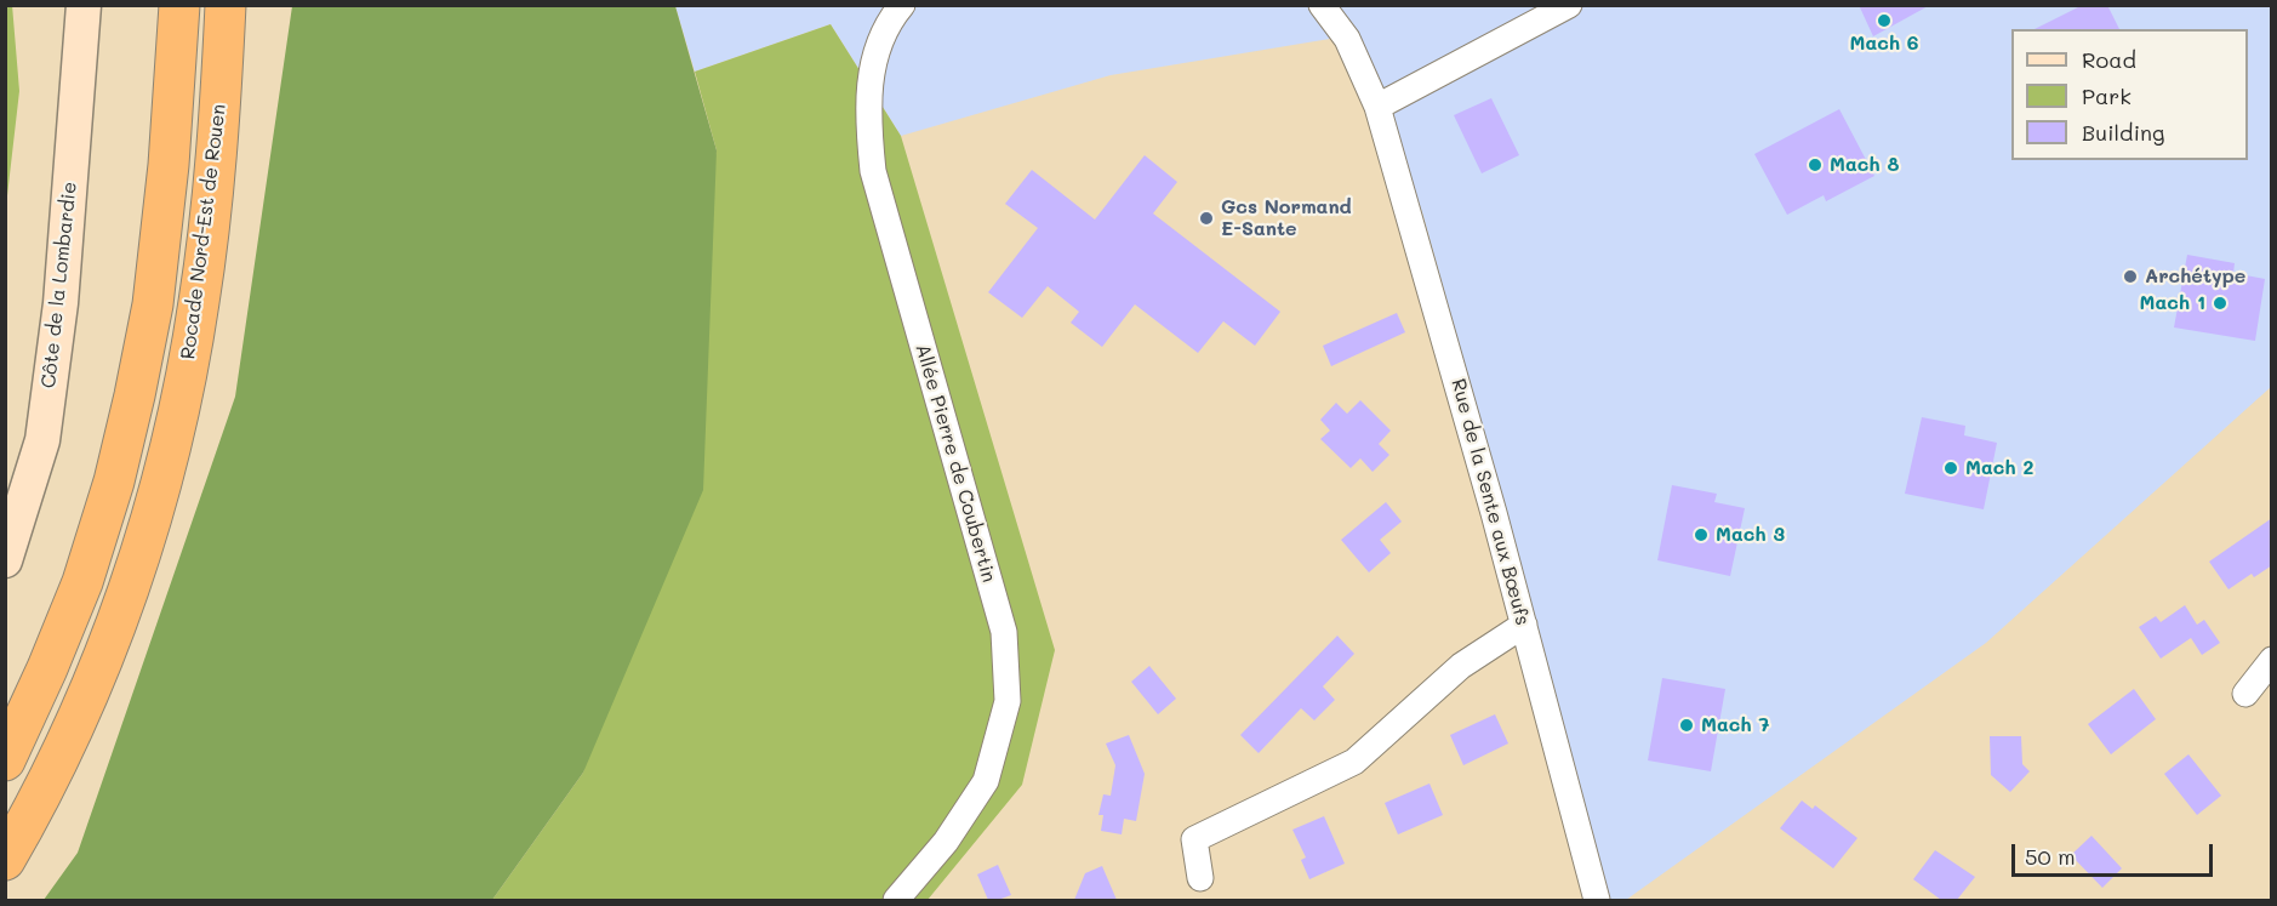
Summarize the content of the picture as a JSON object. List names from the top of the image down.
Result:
{
  "streets": {
    "highway": ["Rocade Nord-Est de Rouen"],
    "main road": ["Côte de la Lombardie"],
    "street": ["Allée Pierre de Coubertin", "Rue de la Sente aux Bœufs"]
  },
  "places": [
    "Mach 6",
    "Mach 8",
    "Gcs Normand E-Sante",
    "Archétype",
    "Mach 1",
    "Mach 2",
    "Mach 3",
    "Mach 7"
  ],
  "legend": ["Road", "Park", "Building"],
  "scale_bar": "50 m"
}
